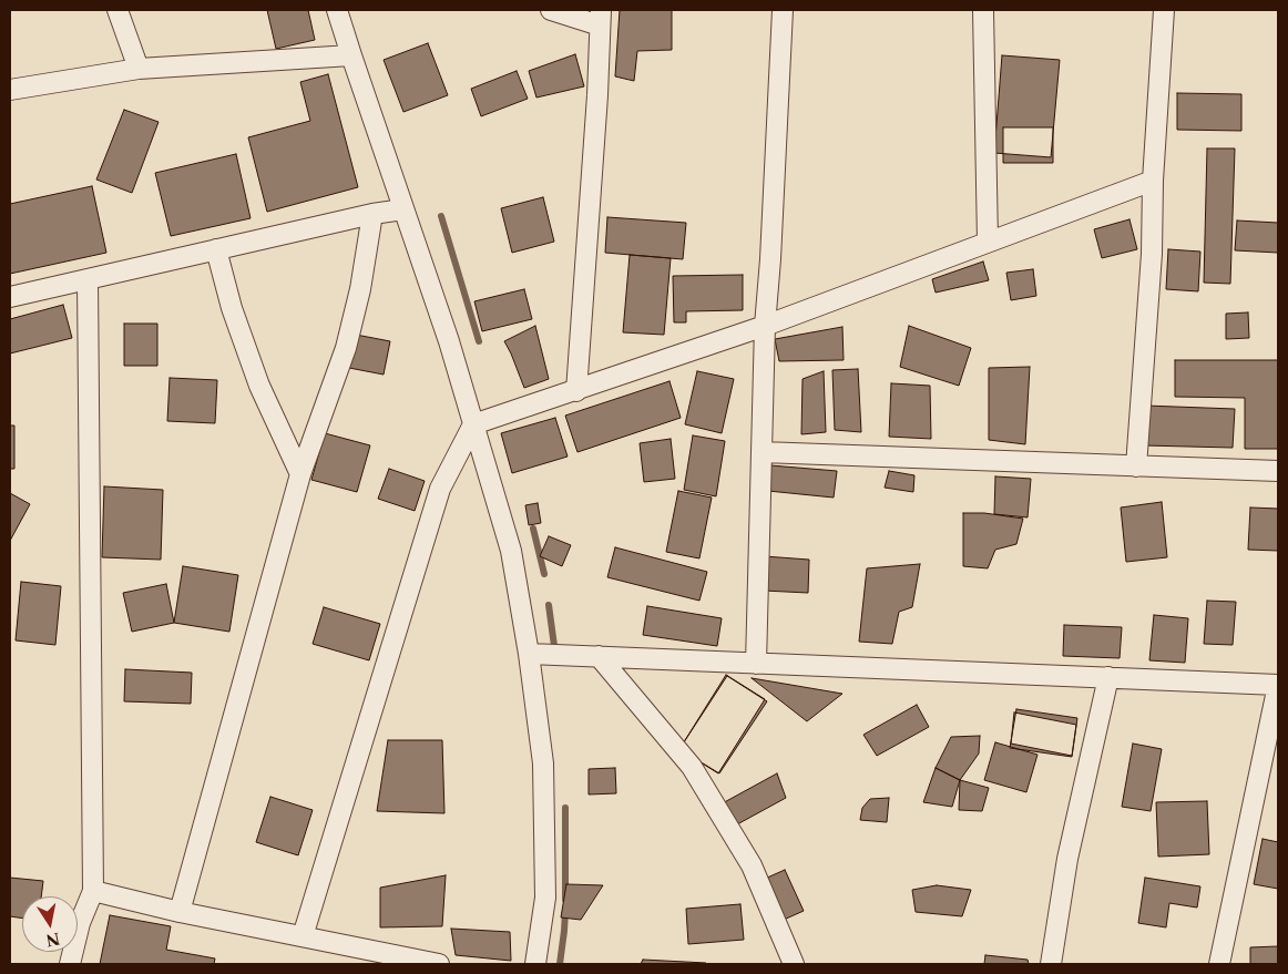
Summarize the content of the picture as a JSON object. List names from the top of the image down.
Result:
{
  "north": "bottom"
}
